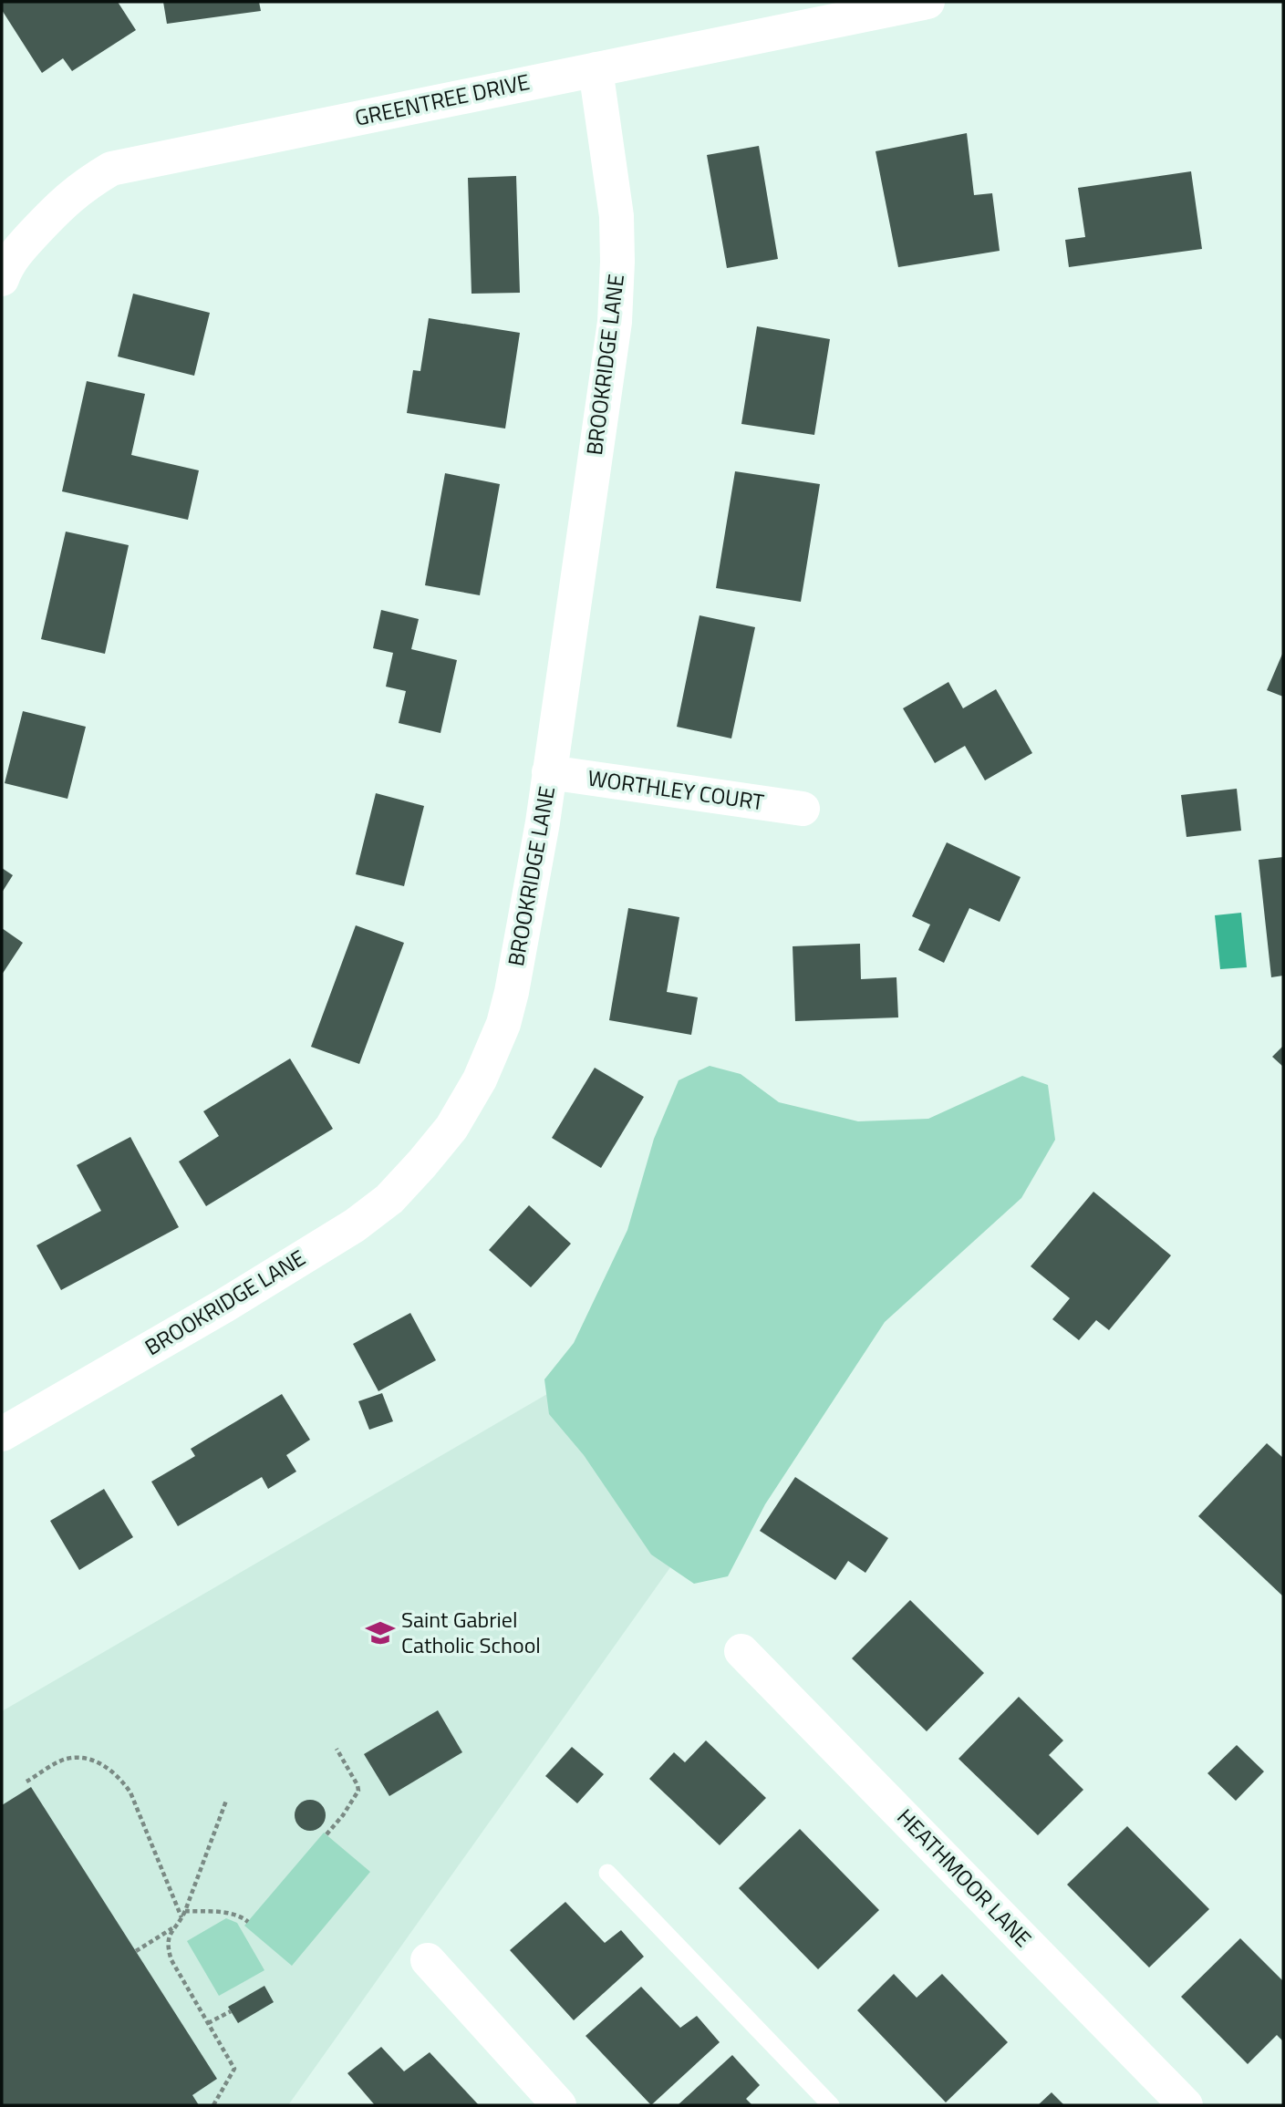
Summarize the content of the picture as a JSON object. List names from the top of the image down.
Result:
{
  "streets": {
    "street": [
      "GREENTREE DRIVE",
      "BROOKRIDGE LANE",
      "WORTHLEY COURT",
      "HEATHMOOR LANE"
    ]
  },
  "crossings": [
    ["GREENTREE DRIVE", "BROOKRIDGE LANE"],
    ["BROOKRIDGE LANE", "WORTHLEY COURT"]
  ],
  "places": {
    "school or university": ["Saint Gabriel Catholic School"]
  }
}
